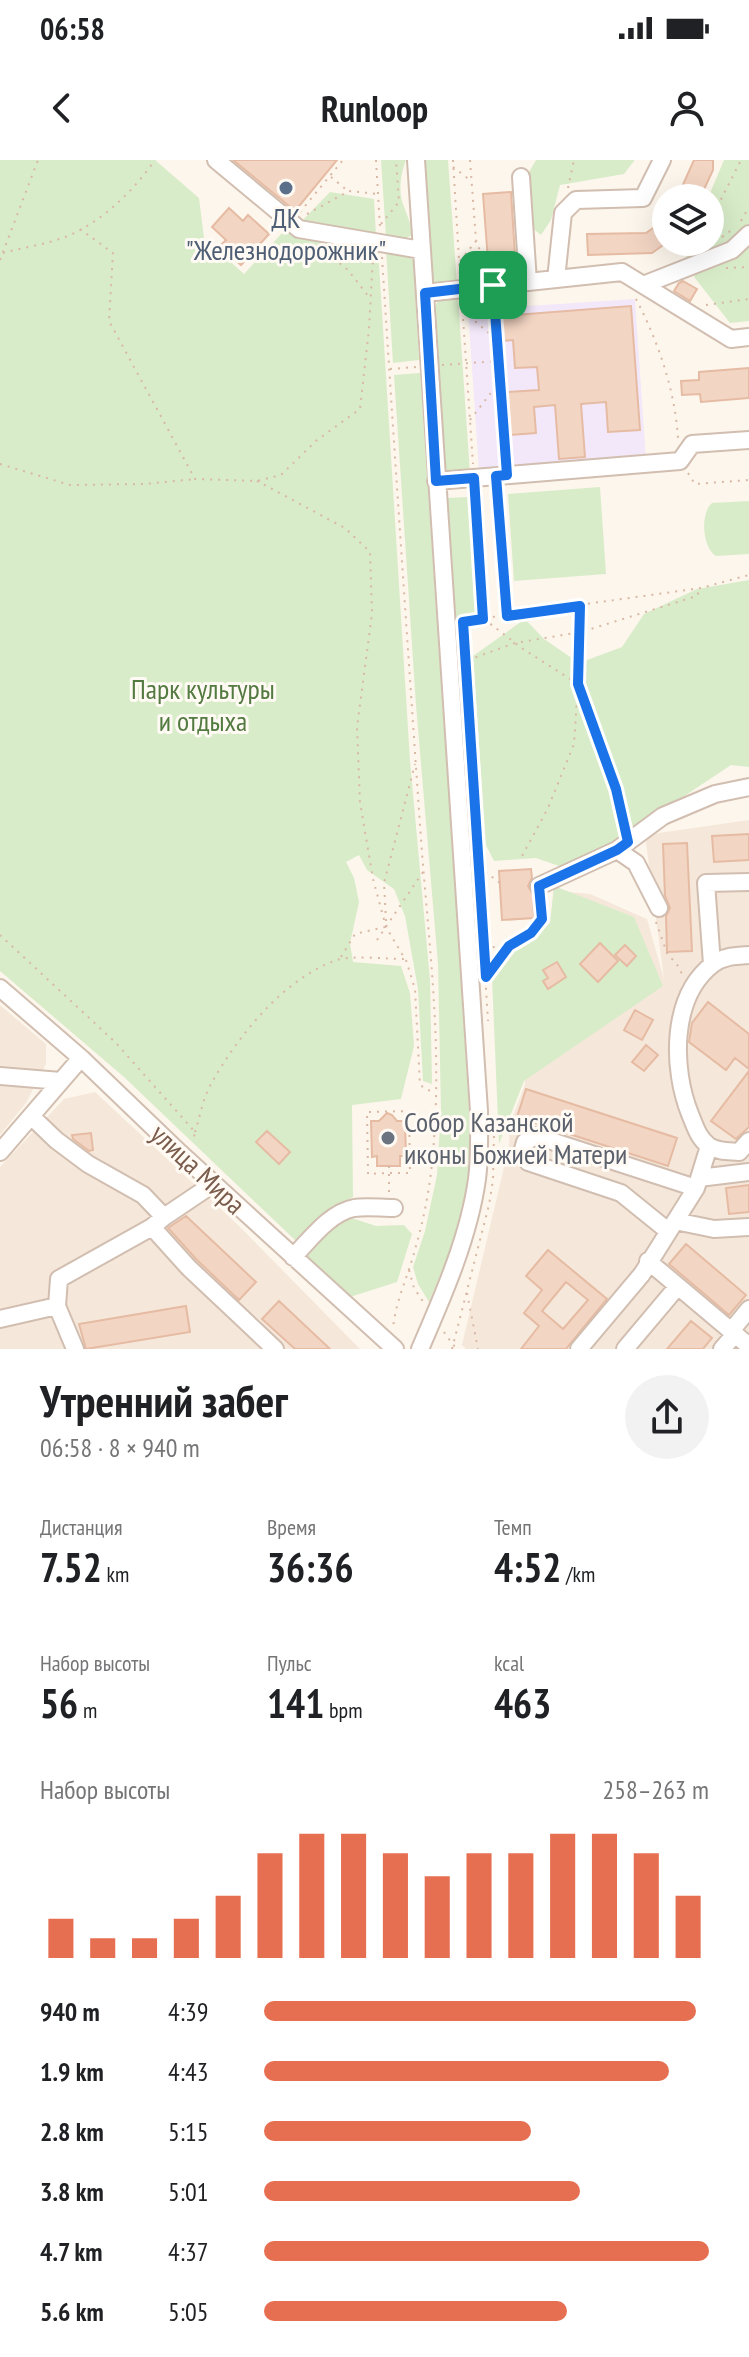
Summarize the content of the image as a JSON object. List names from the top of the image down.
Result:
{
  "streets": {
    "street": ["улица Мира"]
  },
  "parks": ["Парк культуры и отдыха"],
  "places": ["ДК \"Железнодорожник\"", "Собор Казанской иконы Божией Матери"],
  "page": {
    "status": "06:58",
    "header": "Runloop",
    "heading": ["Утренний забег", "06:58 · 8 × 940 m"],
    "stats": [
      ["Дистанция", "7.52 km"],
      ["Время", "36:36"],
      ["Темп", "4:52 /km"],
      ["Набор высоты", "56 m"],
      ["Пульс", "141 bpm"],
      ["kcal", "463"]
    ],
    "chart": ["Набор высоты", "258–263 m"],
    "list": [
      {
        "name": "940 m",
        "note": "4:39"
      },
      {
        "name": "1.9 km",
        "note": "4:43"
      },
      {
        "name": "2.8 km",
        "note": "5:15"
      },
      {
        "name": "3.8 km",
        "note": "5:01"
      },
      {
        "name": "4.7 km",
        "note": "4:37"
      },
      {
        "name": "5.6 km",
        "note": "5:05"
      }
    ]
  }
}
